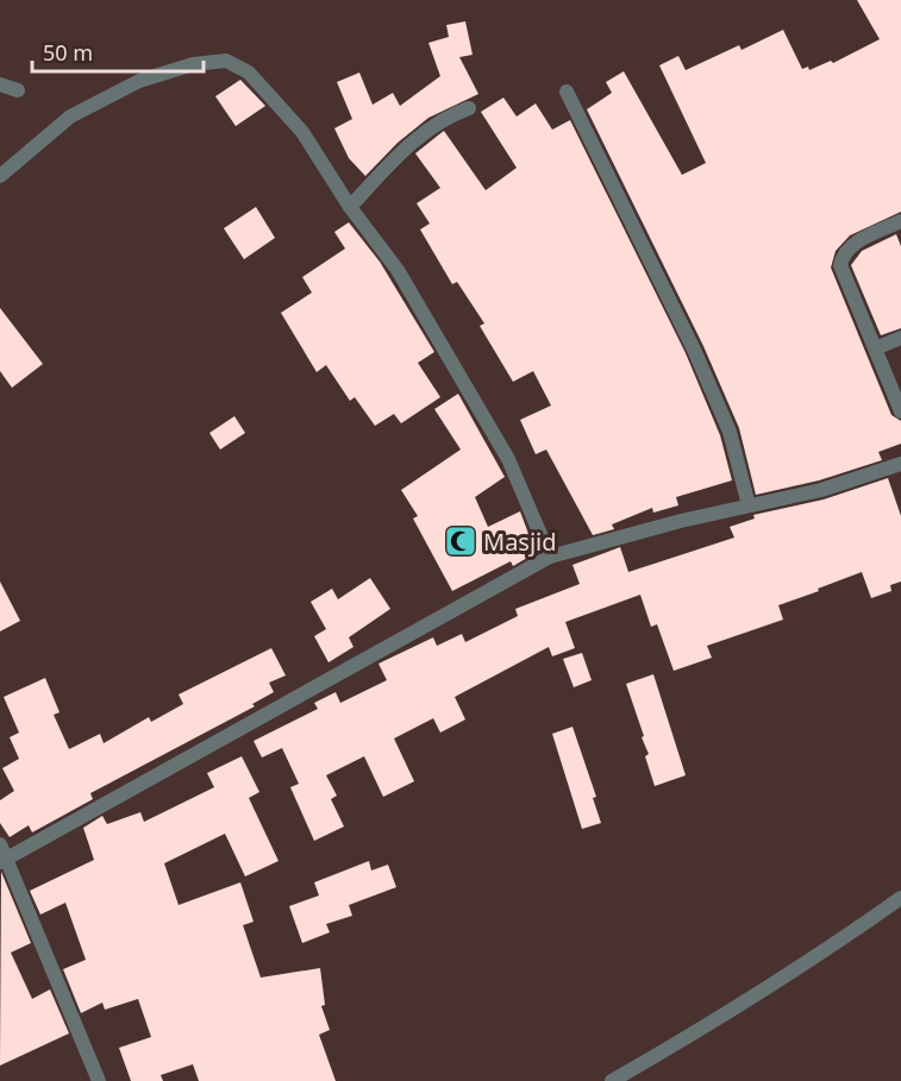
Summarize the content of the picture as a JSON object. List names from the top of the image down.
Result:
{
  "places": {
    "mosque": ["Masjid"]
  },
  "scale_bar": "50 m"
}
